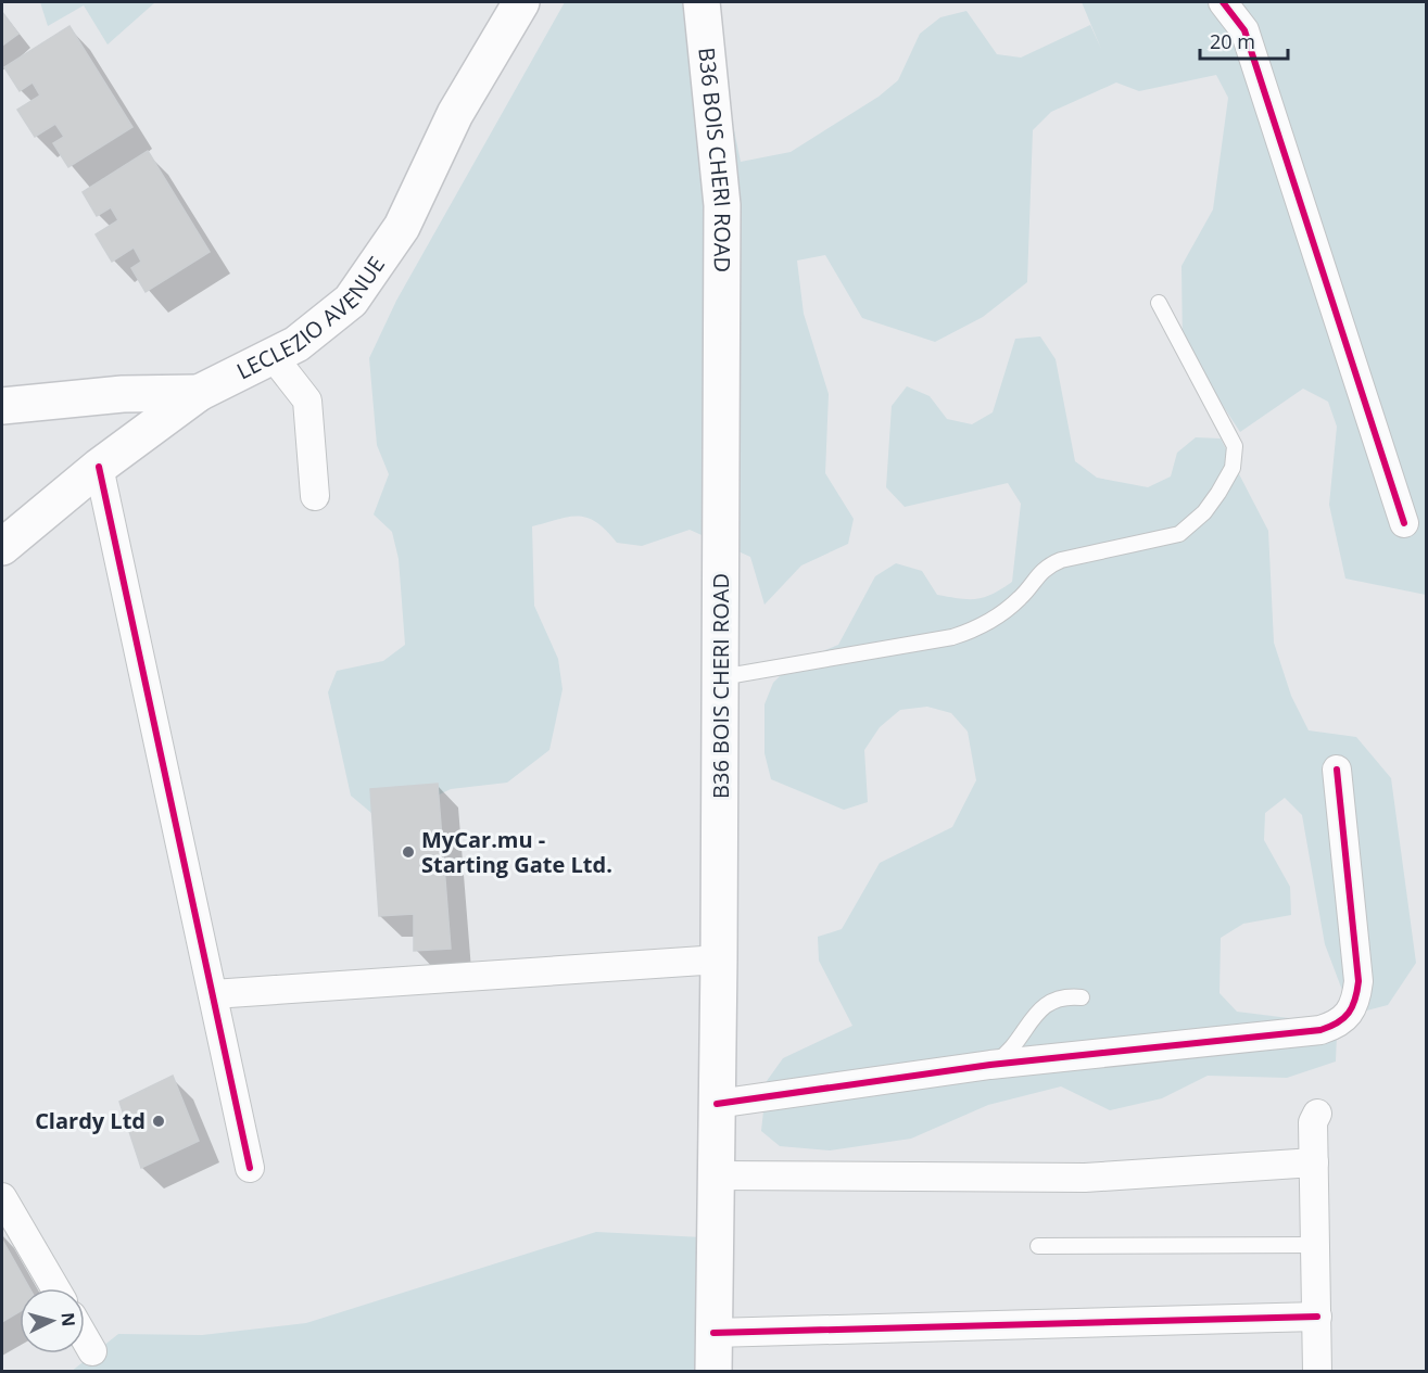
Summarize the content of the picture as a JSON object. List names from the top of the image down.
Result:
{
  "streets": {
    "main road": ["B36 BOIS CHERI ROAD", "LECLEZIO AVENUE"]
  },
  "places": ["MyCar.mu - Starting Gate Ltd.", "Clardy Ltd"],
  "scale_bar": "20 m",
  "north": "right"
}
